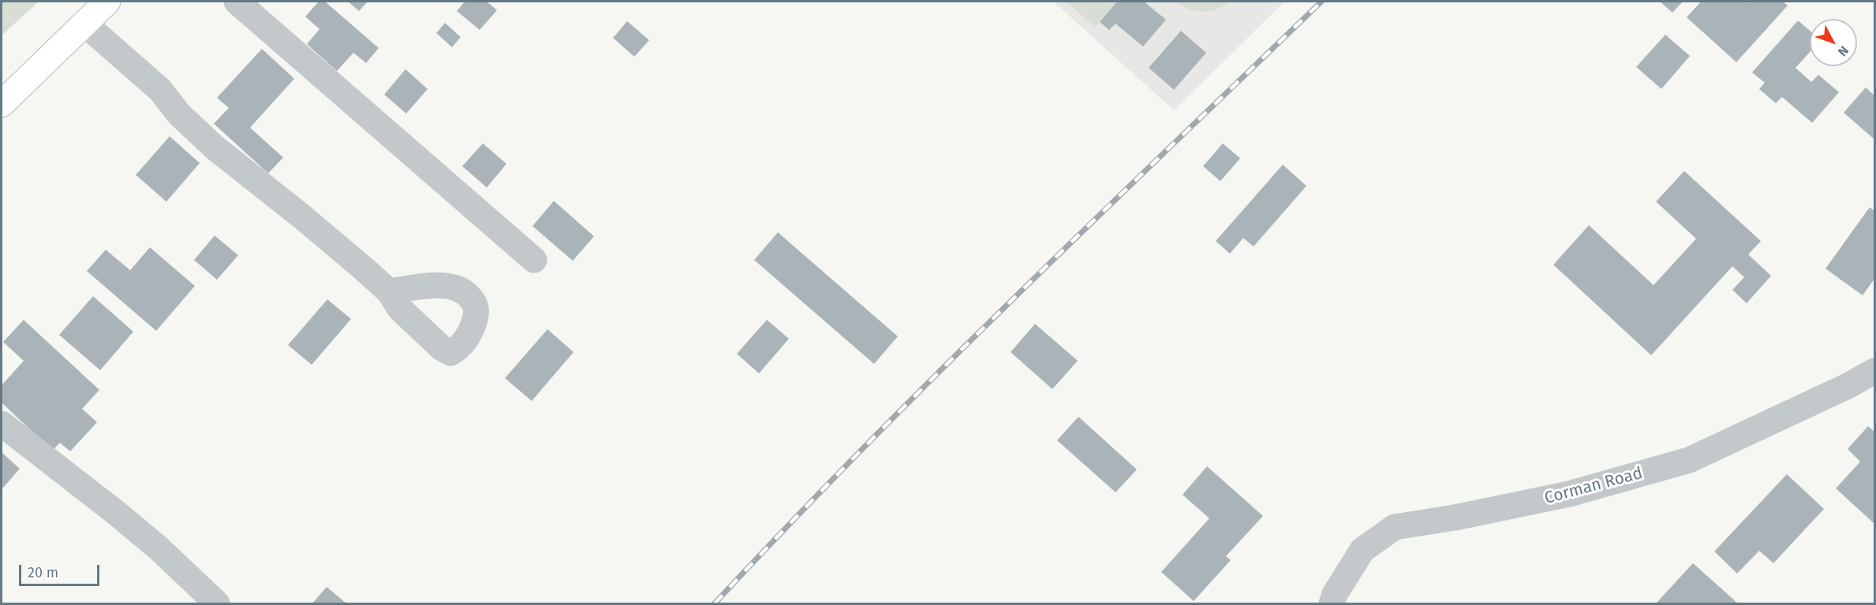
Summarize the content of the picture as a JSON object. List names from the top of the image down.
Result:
{
  "streets": {
    "street": ["Corman Road"]
  },
  "scale_bar": "20 m",
  "north": "bottom right"
}
